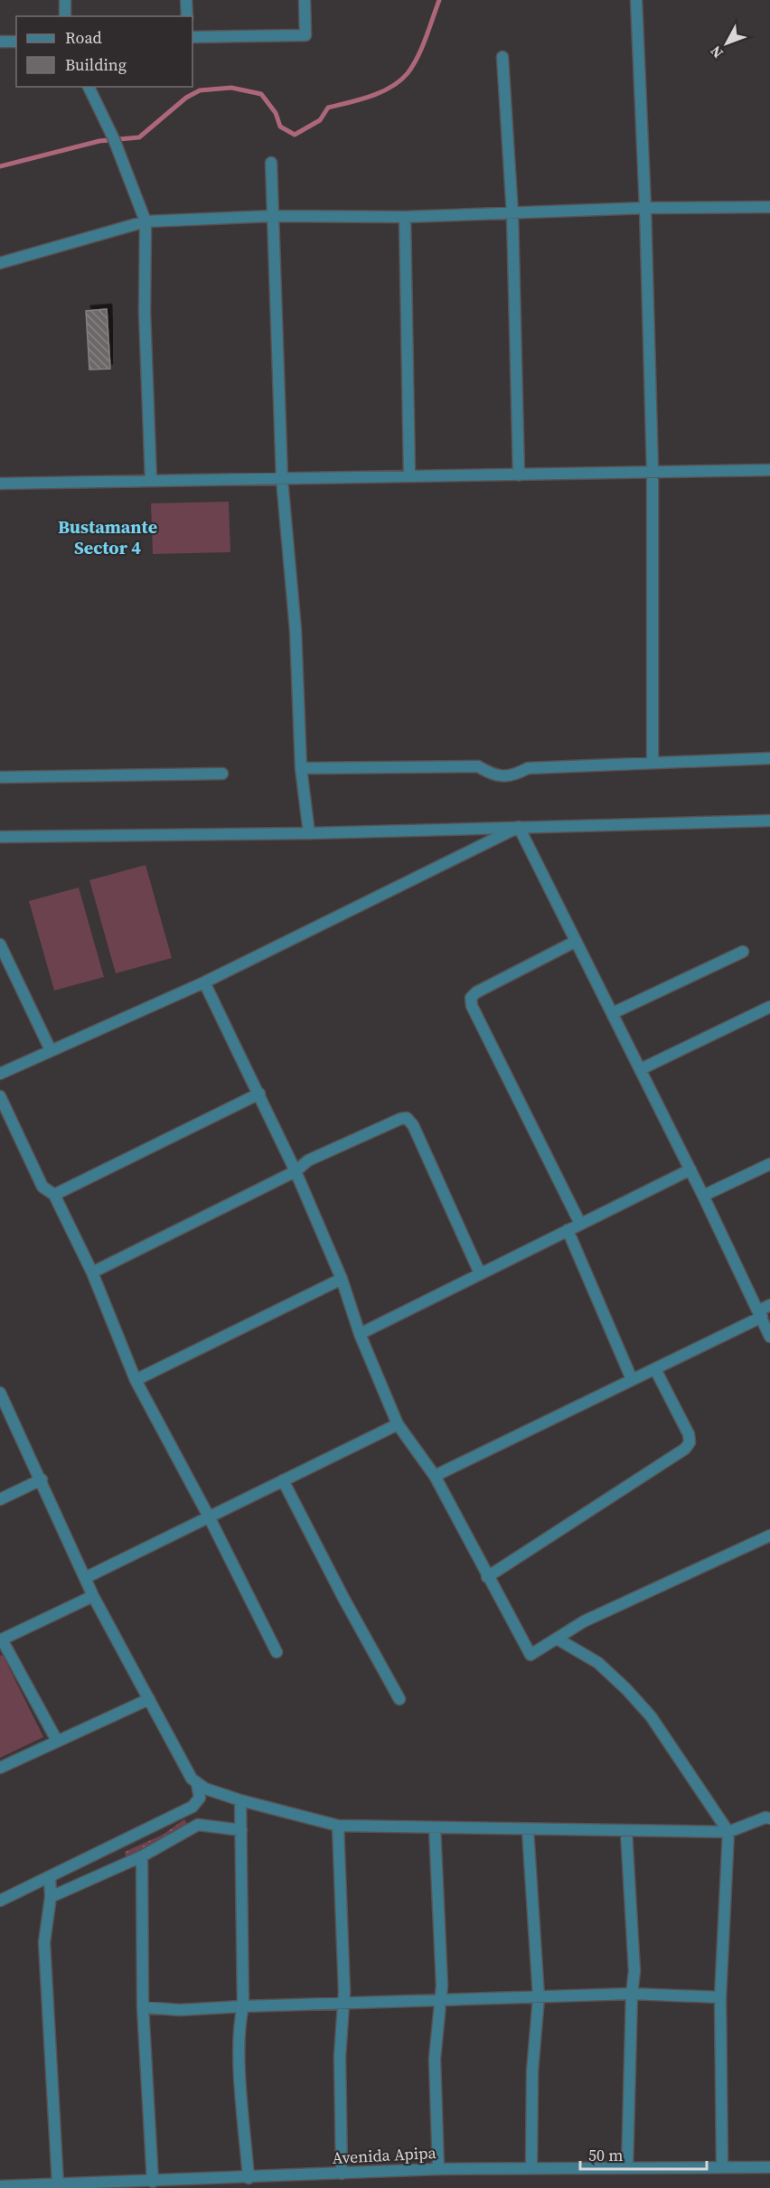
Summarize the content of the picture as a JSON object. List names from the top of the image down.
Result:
{
  "streets": {
    "street": ["Avenida Apipa"]
  },
  "districts": ["Bustamante Sector 4"],
  "legend": ["Road", "Building"],
  "scale_bar": "50 m",
  "north": "bottom left"
}
